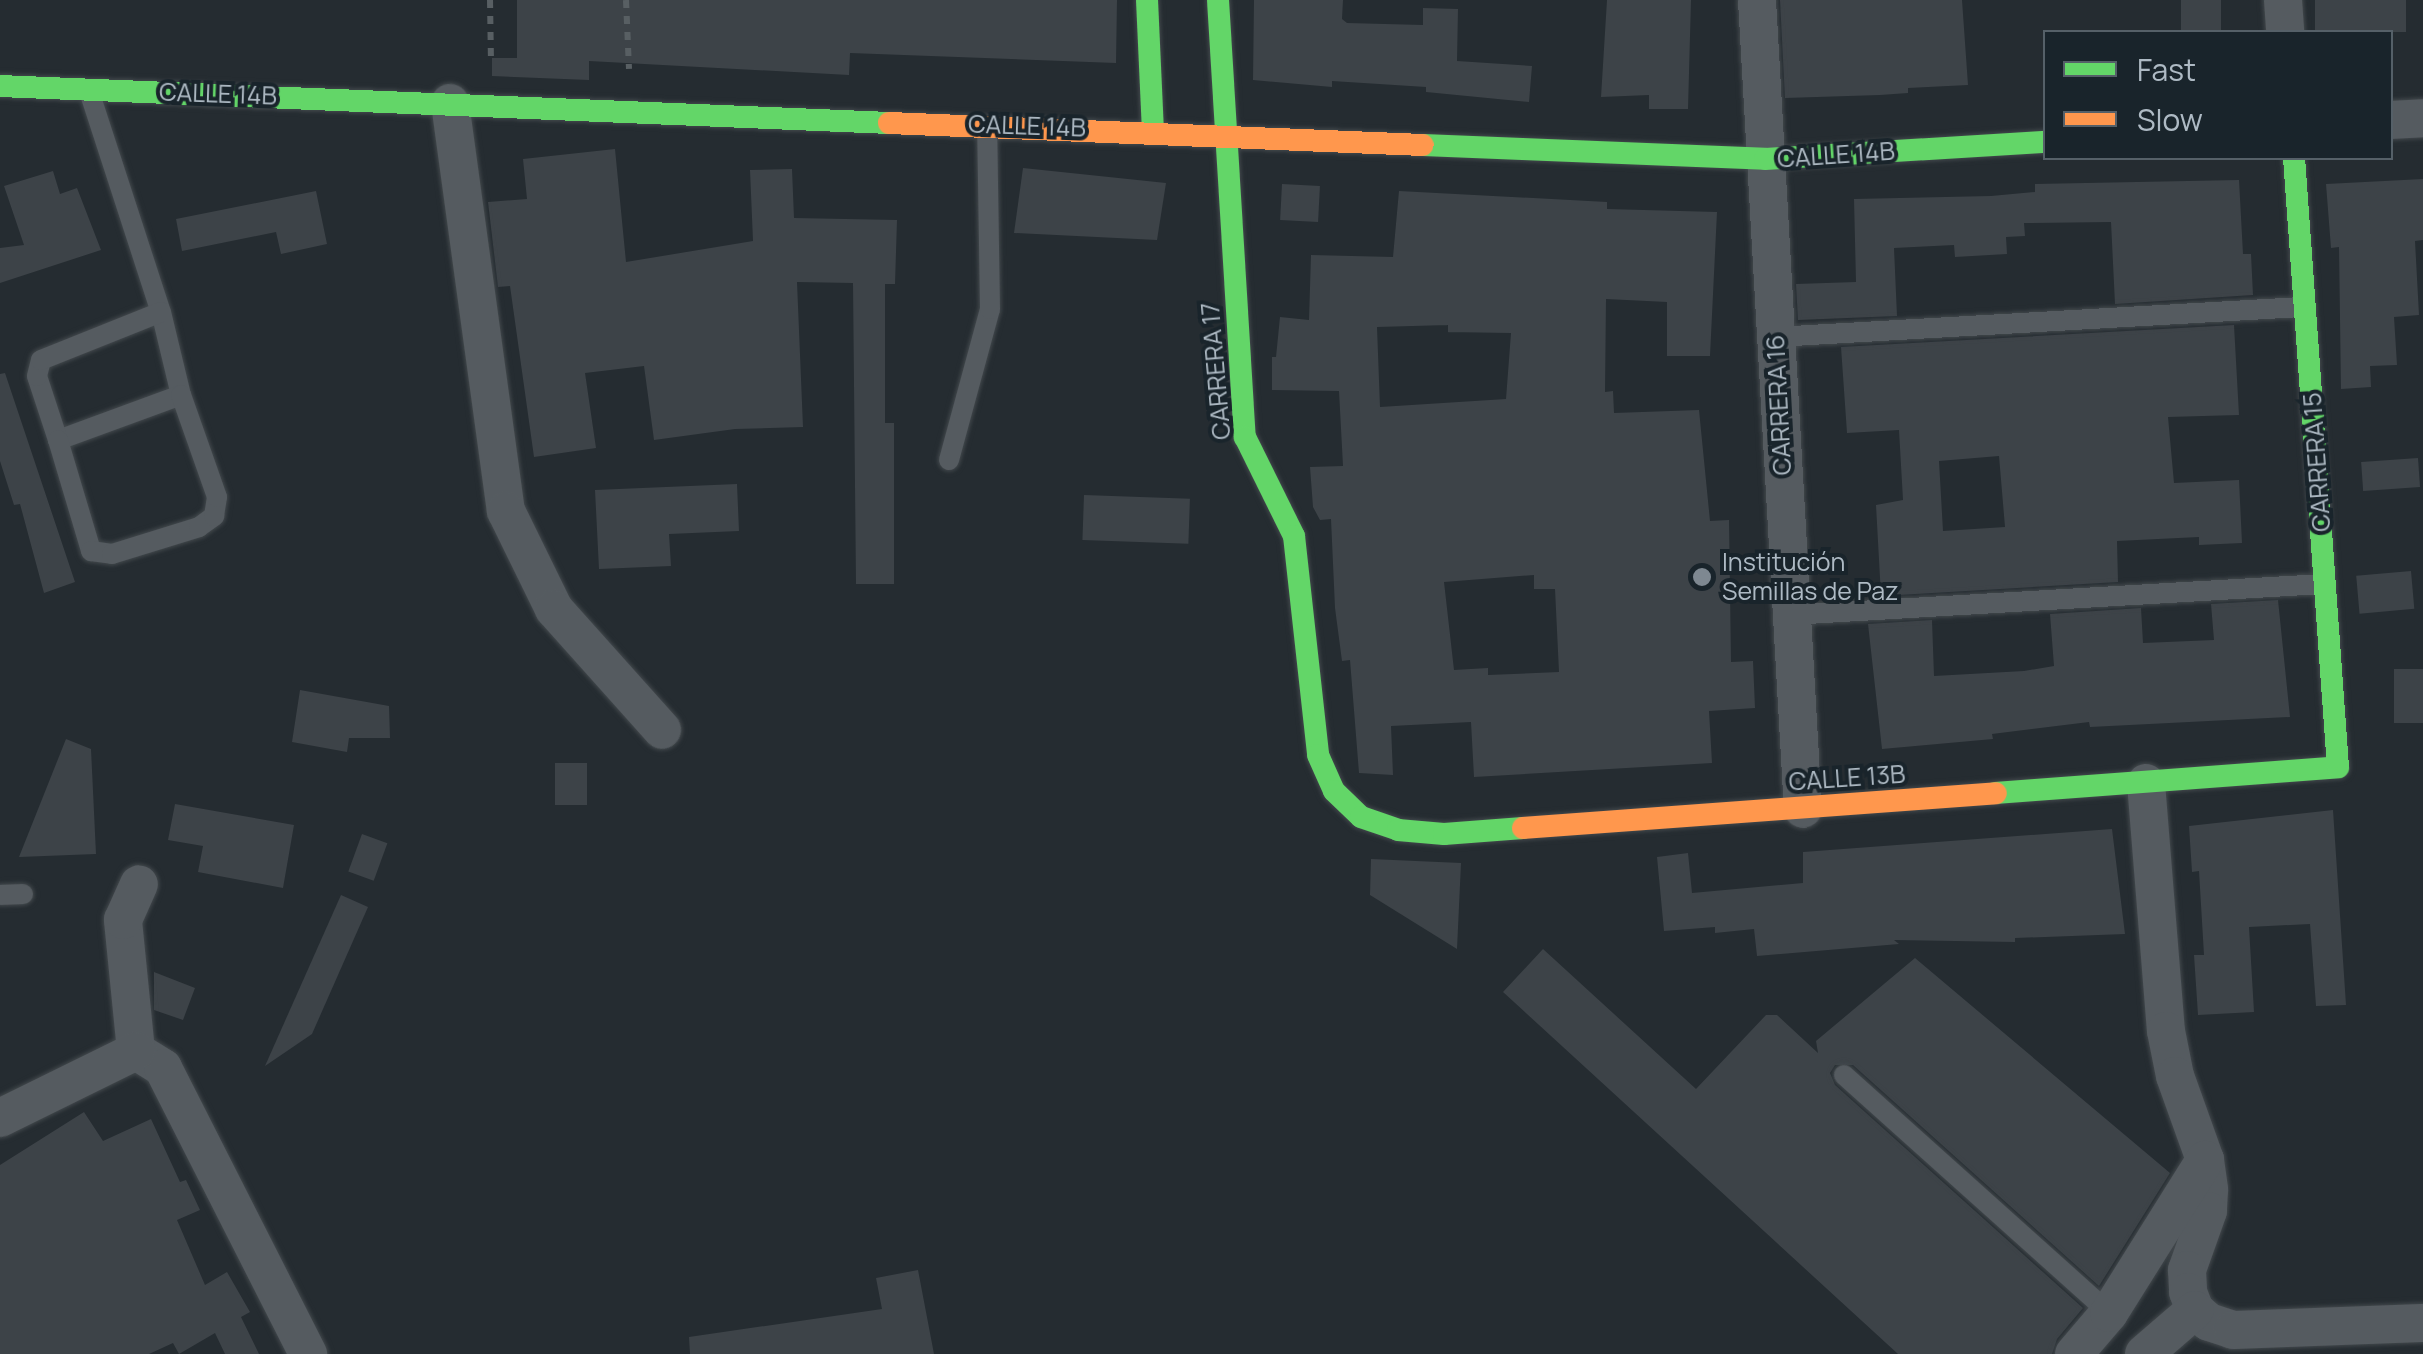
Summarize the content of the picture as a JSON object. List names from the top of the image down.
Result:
{
  "streets": {
    "street": [
      "CALLE 14B",
      "CARRERA 17",
      "CARRERA 16",
      "CARRERA 15",
      "CALLE 13B"
    ]
  },
  "crossings": [
    ["CALLE 14B", "CARRERA 17"],
    ["CALLE 14B", "CARRERA 16"],
    ["CARRERA 17", "CALLE 13B"],
    ["CARRERA 16", "CALLE 13B"],
    ["CARRERA 15", "CALLE 13B"]
  ],
  "places": ["Institución Semillas de Paz"],
  "legend": ["Fast", "Slow"]
}
